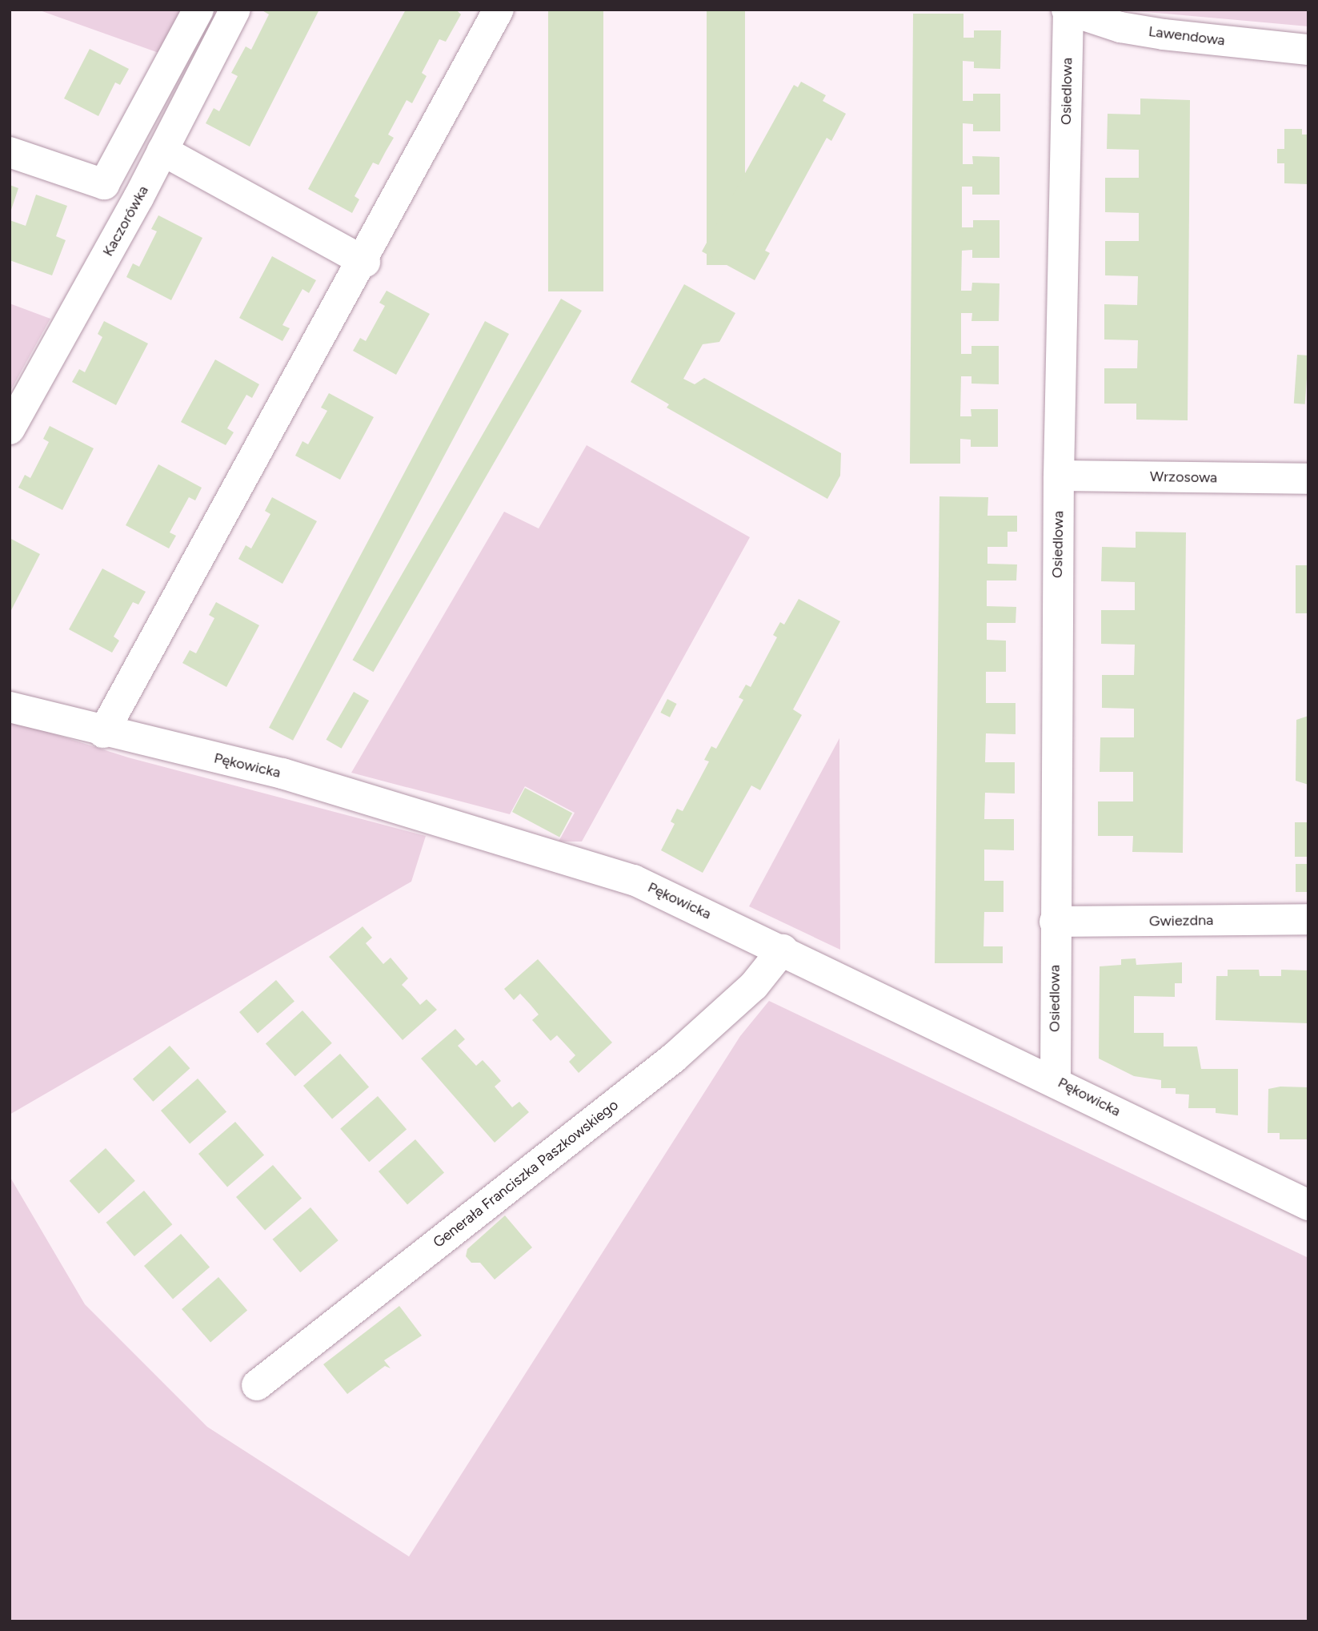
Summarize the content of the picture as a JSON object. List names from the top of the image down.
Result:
{
  "streets": {
    "street": [
      "Lawendowa",
      "Osiedlowa",
      "Kaczorówka",
      "Wrzosowa",
      "Pękowicka",
      "Gwiezdna",
      "Generała Franciszka Paszkowskiego"
    ]
  },
  "crossings": [
    ["Lawendowa", "Osiedlowa"],
    ["Osiedlowa", "Wrzosowa"],
    ["Osiedlowa", "Pękowicka"],
    ["Osiedlowa", "Gwiezdna"],
    ["Pękowicka", "Generała Franciszka Paszkowskiego"]
  ]
}
